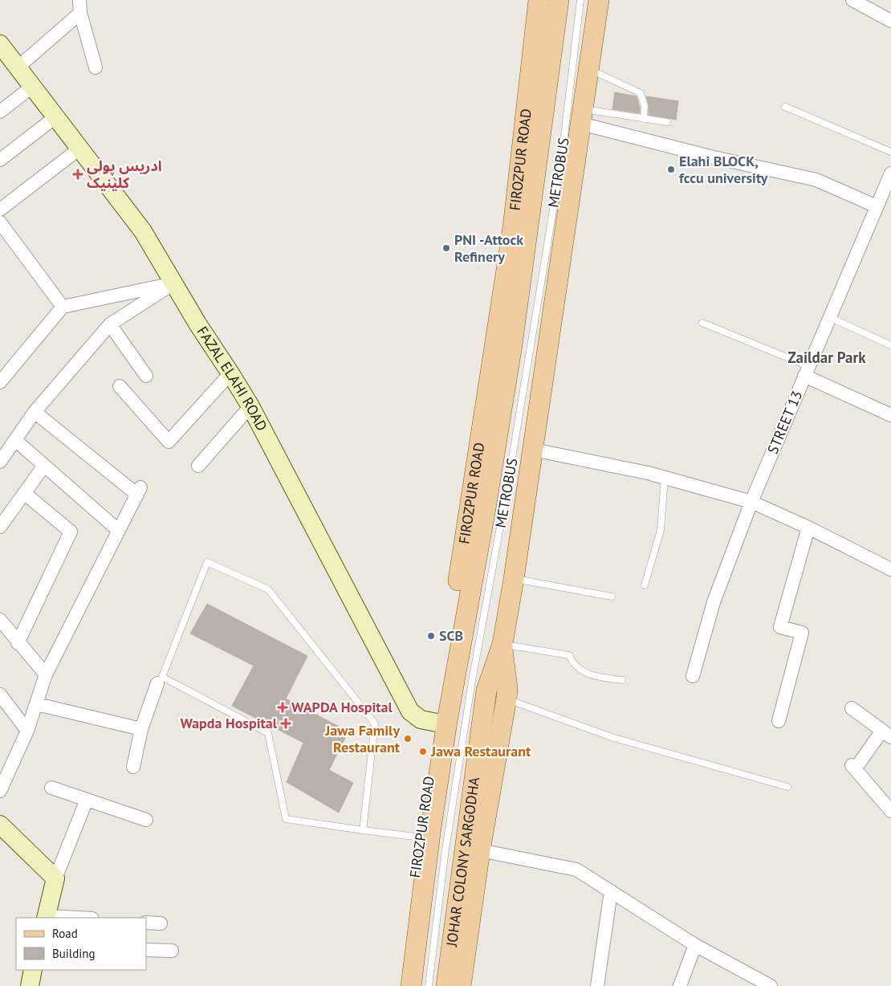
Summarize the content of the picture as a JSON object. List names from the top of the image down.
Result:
{
  "streets": {
    "main road": ["FIROZPUR ROAD", "JOHAR COLONY SARGODHA"],
    "street": ["FAZAL ELAHI ROAD", "STREET 13"],
    "lane": ["METROBUS"]
  },
  "crossings": [
    ["FIROZPUR ROAD", "FAZAL ELAHI ROAD"]
  ],
  "districts": ["Zaildar Park"],
  "places": {
    "other": [
      "Elahi BLOCK, fccu university",
      "PNI -Attock Refinery",
      "SCB",
      "Jawa Family Restaurant",
      "Jawa Restaurant"
    ],
    "health": ["ادریس پولی کلینیک", "WAPDA Hospital", "Wapda Hospital"]
  },
  "legend": ["Road", "Building"]
}
